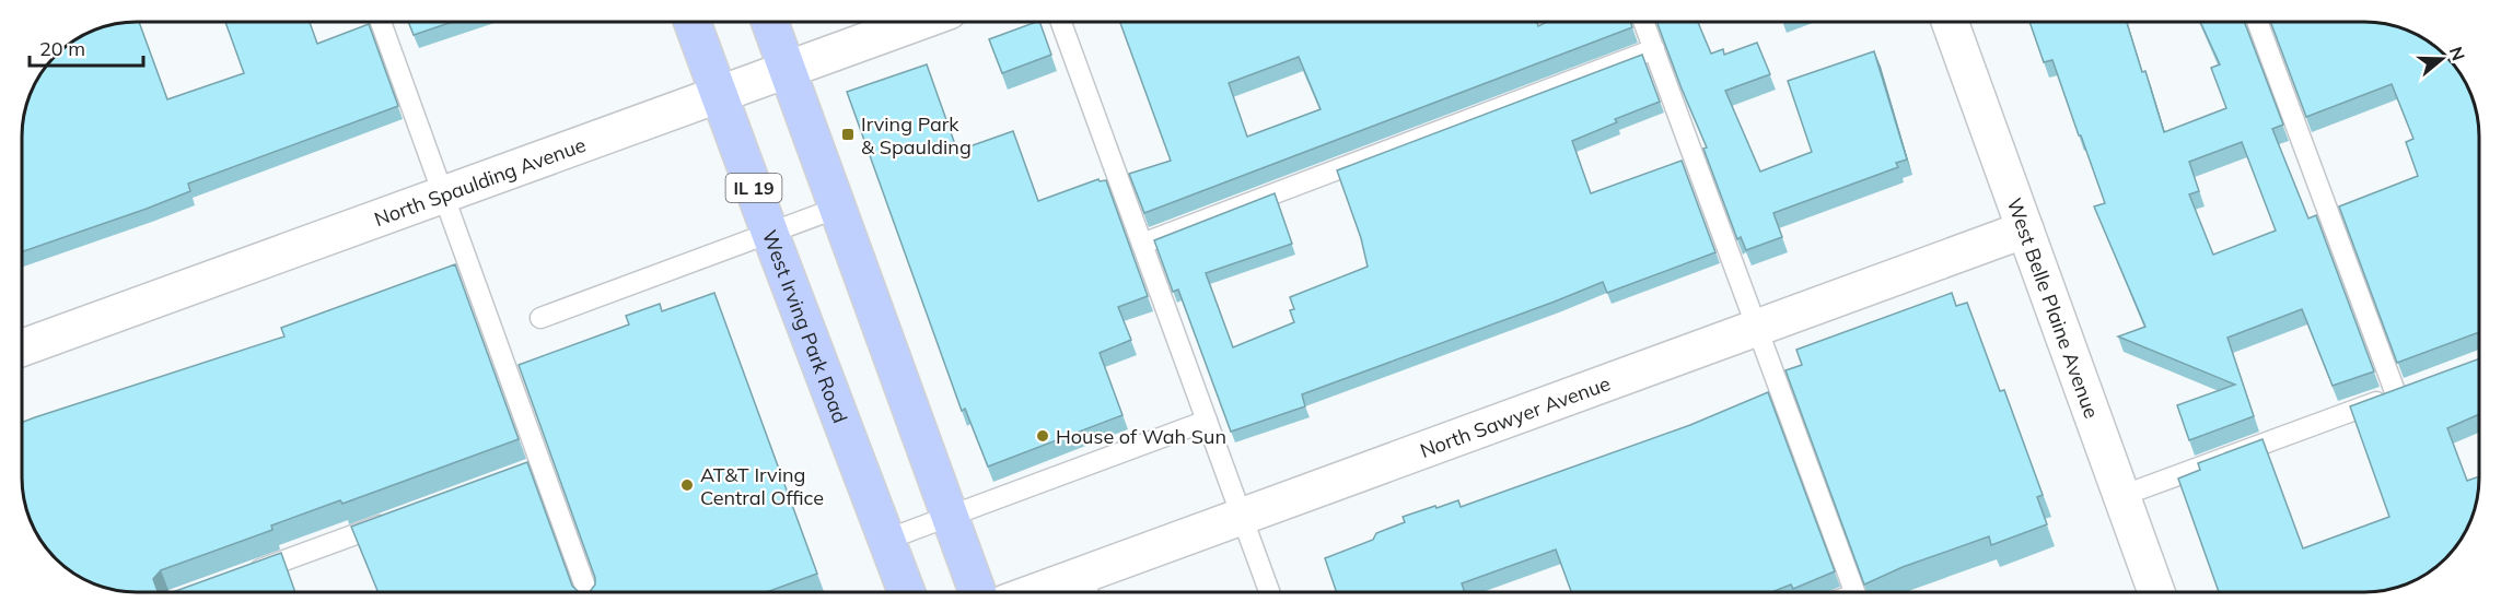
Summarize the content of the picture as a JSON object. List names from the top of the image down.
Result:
{
  "streets": {
    "main road": ["IL 19", "West Irving Park Road"],
    "street": ["North Spaulding Avenue", "West Belle Plaine Avenue", "North Sawyer Avenue"]
  },
  "crossings": [
    ["North Spaulding Avenue", "West Irving Park Road"],
    ["West Belle Plaine Avenue", "North Sawyer Avenue"]
  ],
  "places": {
    "transit": ["Irving Park & Spaulding"],
    "other": ["House of Wah Sun", "AT&T Irving Central Office"]
  },
  "scale_bar": "20 m",
  "north": "right"
}
